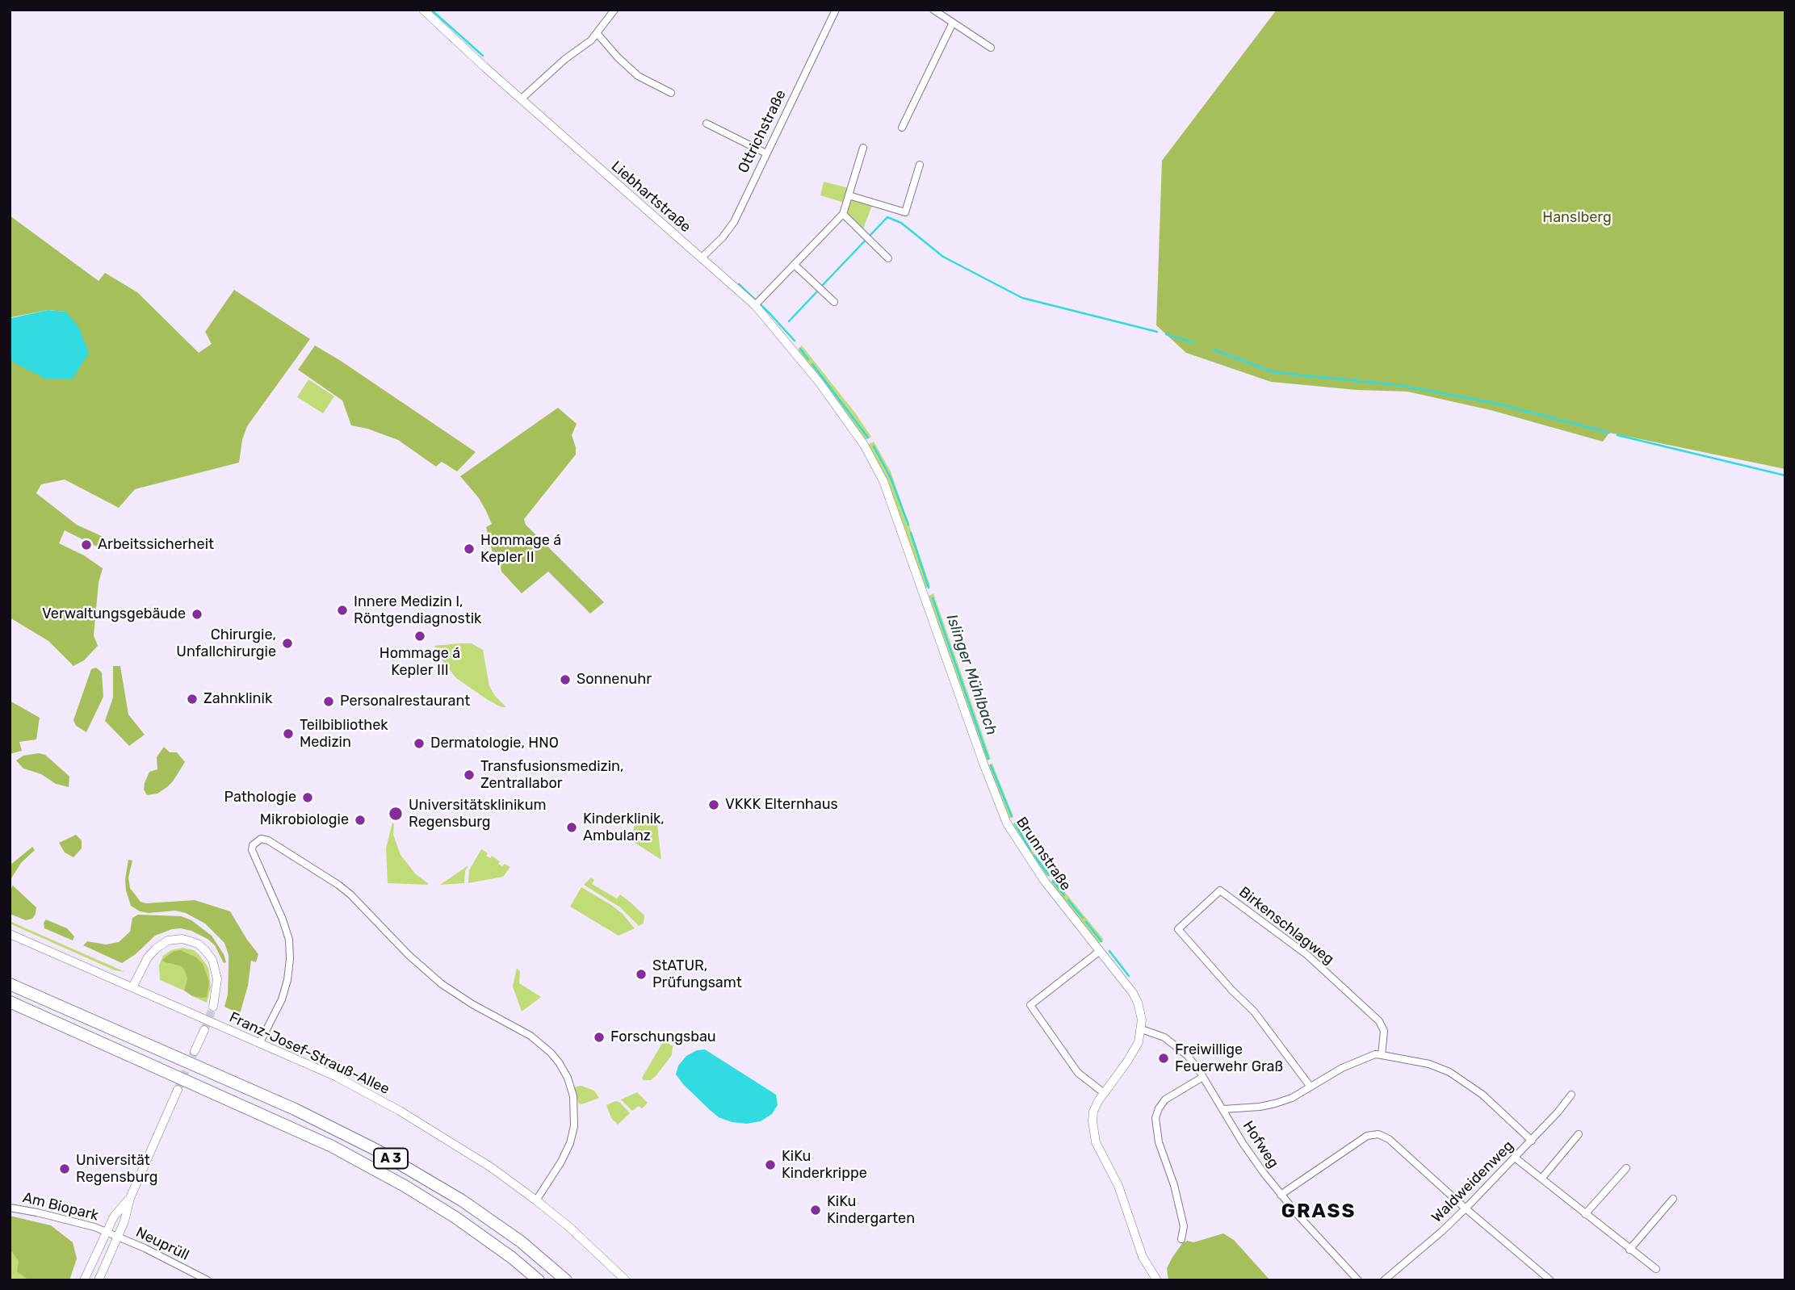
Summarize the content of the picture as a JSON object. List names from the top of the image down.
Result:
{
  "streets": {
    "highway": ["A 3"],
    "street": [
      "Ottrichstraße",
      "Liebhartstraße",
      "Brunnstraße",
      "Birkenschlagweg",
      "Franz-Josef-Strauß-Allee",
      "Hofweg",
      "Waldweidenweg",
      "Am Biopark",
      "Neuprüll"
    ]
  },
  "crossings": [
    ["Ottrichstraße", "Liebhartstraße"],
    ["Liebhartstraße", "Brunnstraße"],
    ["Brunnstraße", "Hofweg"],
    ["Am Biopark", "Neuprüll"]
  ],
  "districts": ["GRASS"],
  "water": ["Islinger Mühlbach"],
  "parks": ["Hanslberg"],
  "places": [
    "Arbeitssicherheit",
    "Hommage á Kepler II",
    "Innere Medizin I, Röntgendiagnostik",
    "Verwaltungsgebäude",
    "Hommage á Kepler III",
    "Chirurgie, Unfallchirurgie",
    "Sonnenuhr",
    "Zahnklinik",
    "Personalrestaurant",
    "Teilbibliothek Medizin",
    "Dermatologie, HNO",
    "Transfusionsmedizin, Zentrallabor",
    "Pathologie",
    "VKKK Elternhaus",
    "Universitätsklinikum Regensburg",
    "Mikrobiologie",
    "Kinderklinik, Ambulanz",
    "StATUR, Prüfungsamt",
    "Forschungsbau",
    "Freiwillige Feuerwehr Graß",
    "KiKu Kinderkrippe",
    "Universität Regensburg",
    "KiKu Kindergarten"
  ]
}
